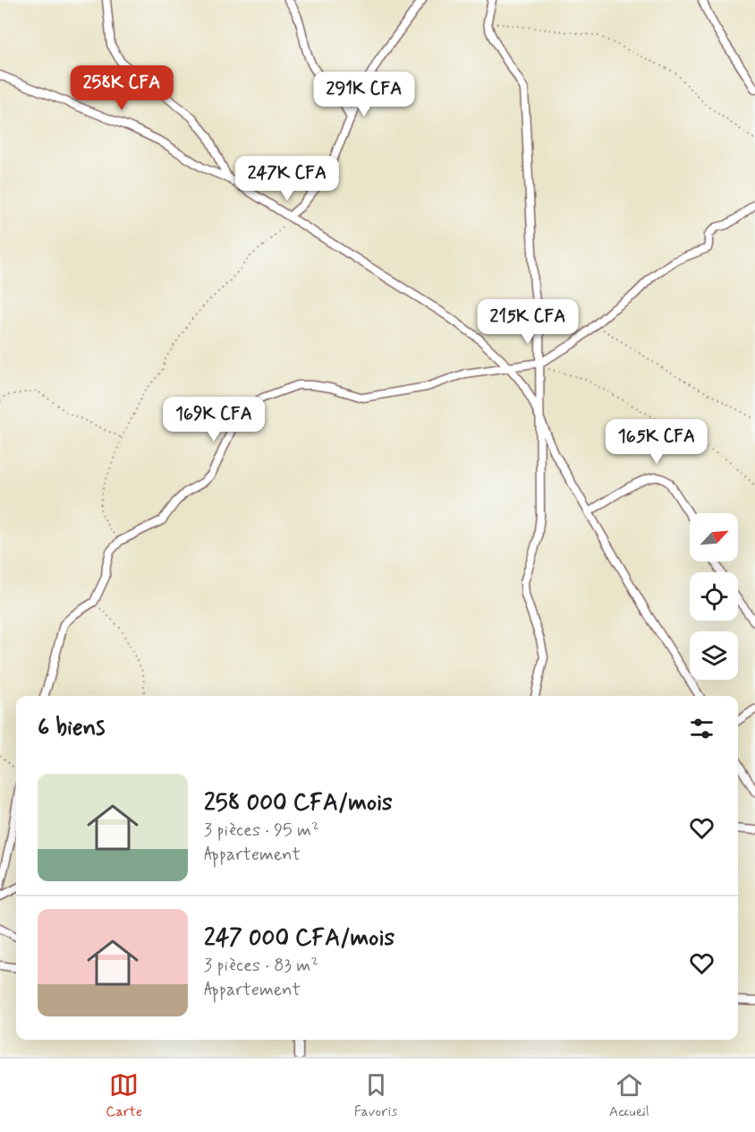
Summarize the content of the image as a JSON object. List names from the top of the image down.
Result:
{
  "north": "top right",
  "page": {
    "price": [
      "258K CFA",
      "291K CFA",
      "247K CFA",
      "215K CFA",
      "169K CFA",
      "165K CFA"
    ],
    "heading": "6 biens",
    "list": [
      {
        "name": "258 000 CFA/mois",
        "note": "3 pièces · 95 m² · Appartement"
      },
      {
        "name": "247 000 CFA/mois",
        "note": "3 pièces · 83 m² · Appartement"
      }
    ],
    "tabs": ["Carte", "Favoris", "Accueil"]
  }
}
